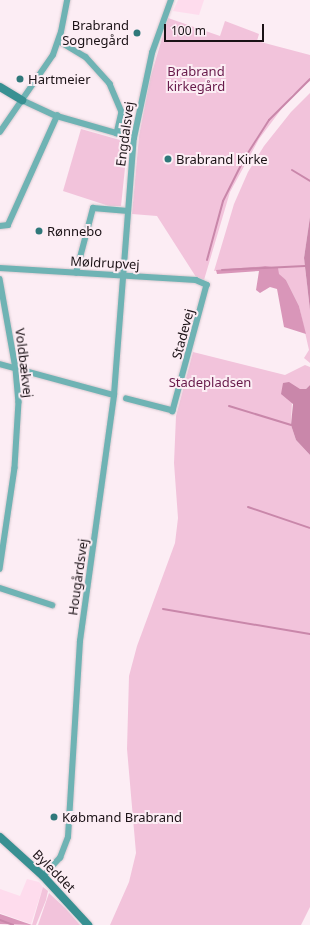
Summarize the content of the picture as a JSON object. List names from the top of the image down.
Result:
{
  "streets": {
    "street": [
      "Engdalsvej",
      "Møldrupvej",
      "Stadevej",
      "Voldbækvej",
      "Hougårdsvej",
      "Byleddet"
    ]
  },
  "crossings": [
    ["Engdalsvej", "Møldrupvej"],
    ["Engdalsvej", "Hougårdsvej"],
    ["Møldrupvej", "Stadevej"],
    ["Møldrupvej", "Hougårdsvej"],
    ["Hougårdsvej", "Byleddet"]
  ],
  "parks": ["Brabrand kirkegård", "Stadepladsen"],
  "places": [
    "Brabrand Sognegård",
    "Hartmeier",
    "Brabrand Kirke",
    "Rønnebo",
    "Købmand Brabrand"
  ],
  "scale_bar": "100 m"
}
